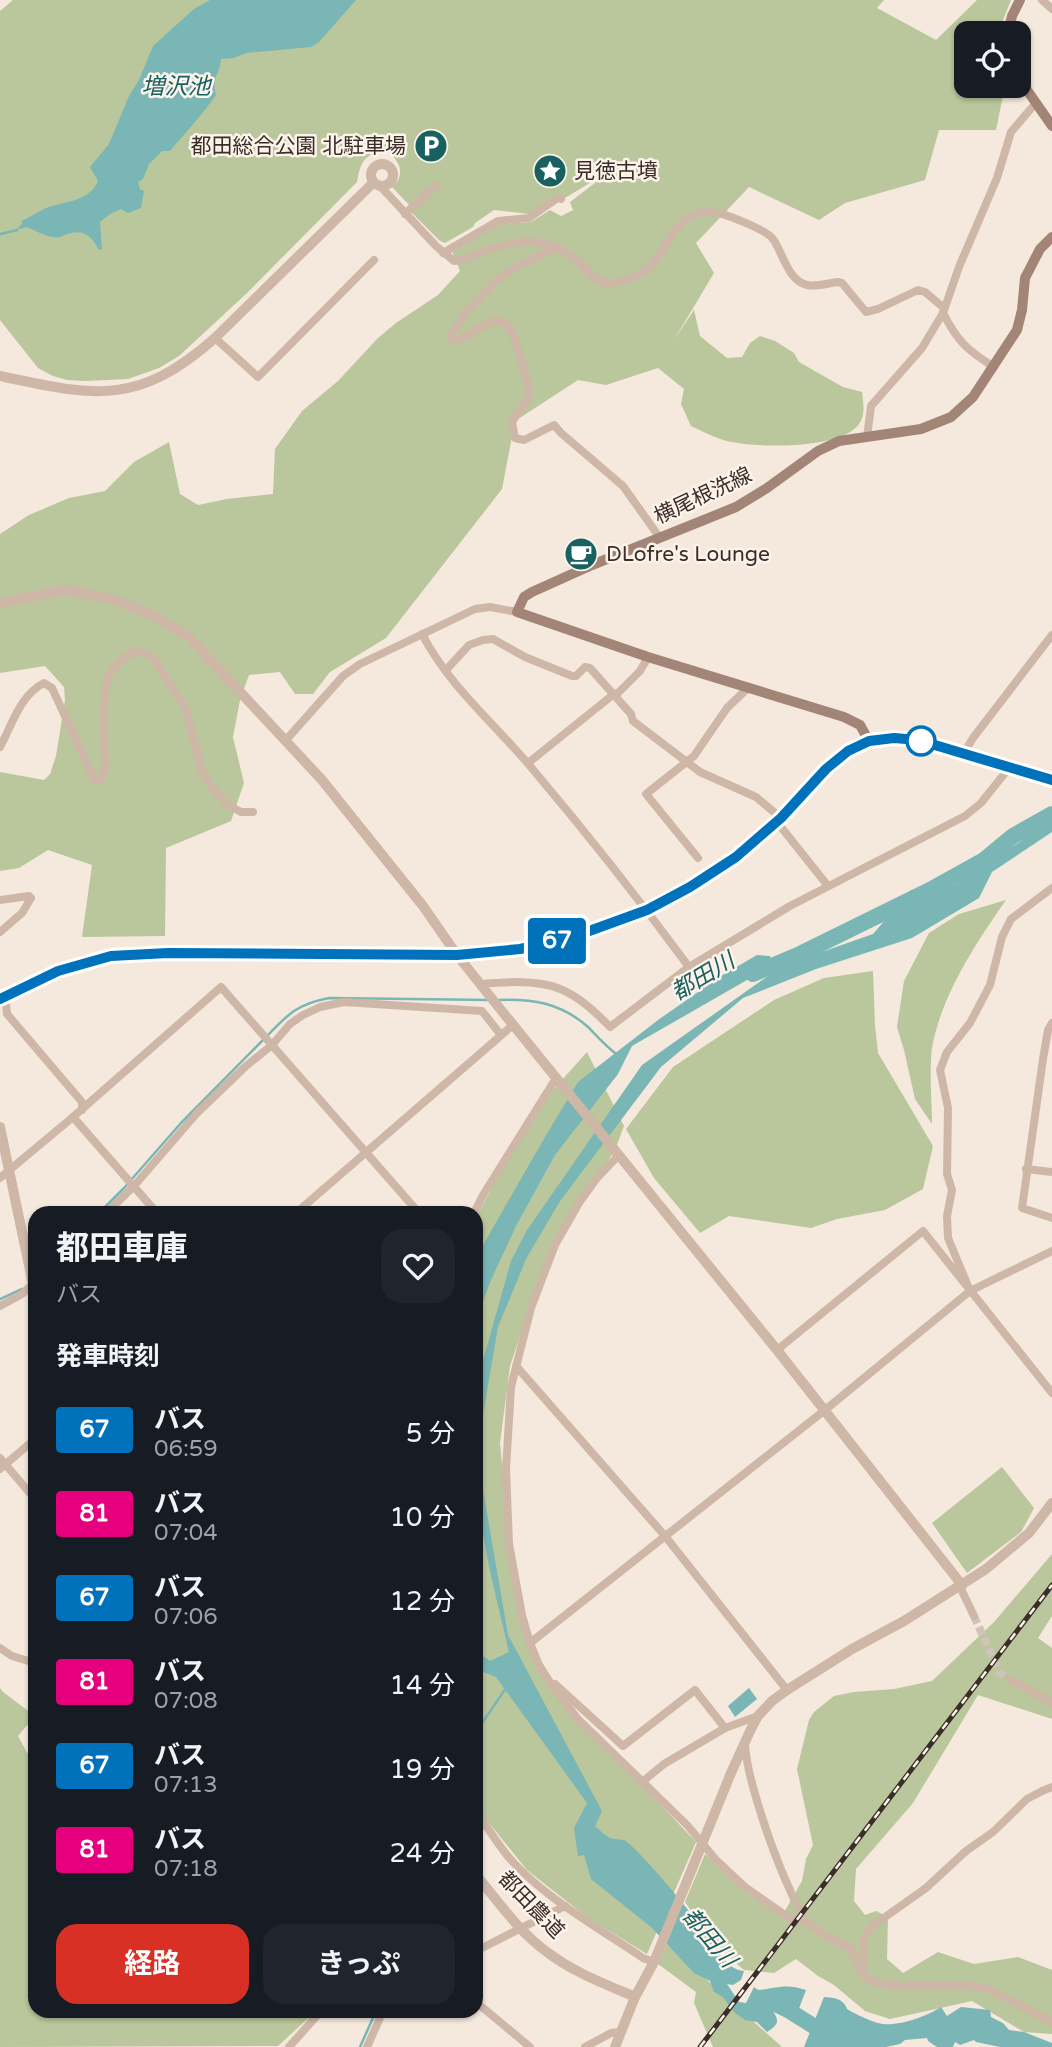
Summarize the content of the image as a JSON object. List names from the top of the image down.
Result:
{
  "streets": {
    "main road": ["横尾根洗線"],
    "street": ["都田農道"]
  },
  "water": ["増沢池", "都田川"],
  "places": {
    "parking": ["都田総合公園 北駐車場"],
    "place": ["見徳古墳"],
    "cafe": ["DLofre's Lounge"]
  },
  "lines": ["bus line 67"],
  "page": {
    "on_map": "67",
    "heading": [
      ["都田車庫", "バス"],
      "発車時刻"
    ],
    "list": [
      {
        "mark": "67",
        "name": "バス",
        "note": "06:59",
        "value": "5 分"
      },
      {
        "mark": "81",
        "name": "バス",
        "note": "07:04",
        "value": "10 分"
      },
      {
        "mark": "67",
        "name": "バス",
        "note": "07:06",
        "value": "12 分"
      },
      {
        "mark": "81",
        "name": "バス",
        "note": "07:08",
        "value": "14 分"
      },
      {
        "mark": "67",
        "name": "バス",
        "note": "07:13",
        "value": "19 分"
      },
      {
        "mark": "81",
        "name": "バス",
        "note": "07:18",
        "value": "24 分"
      }
    ],
    "buttons": ["経路", "きっぷ"]
  }
}
